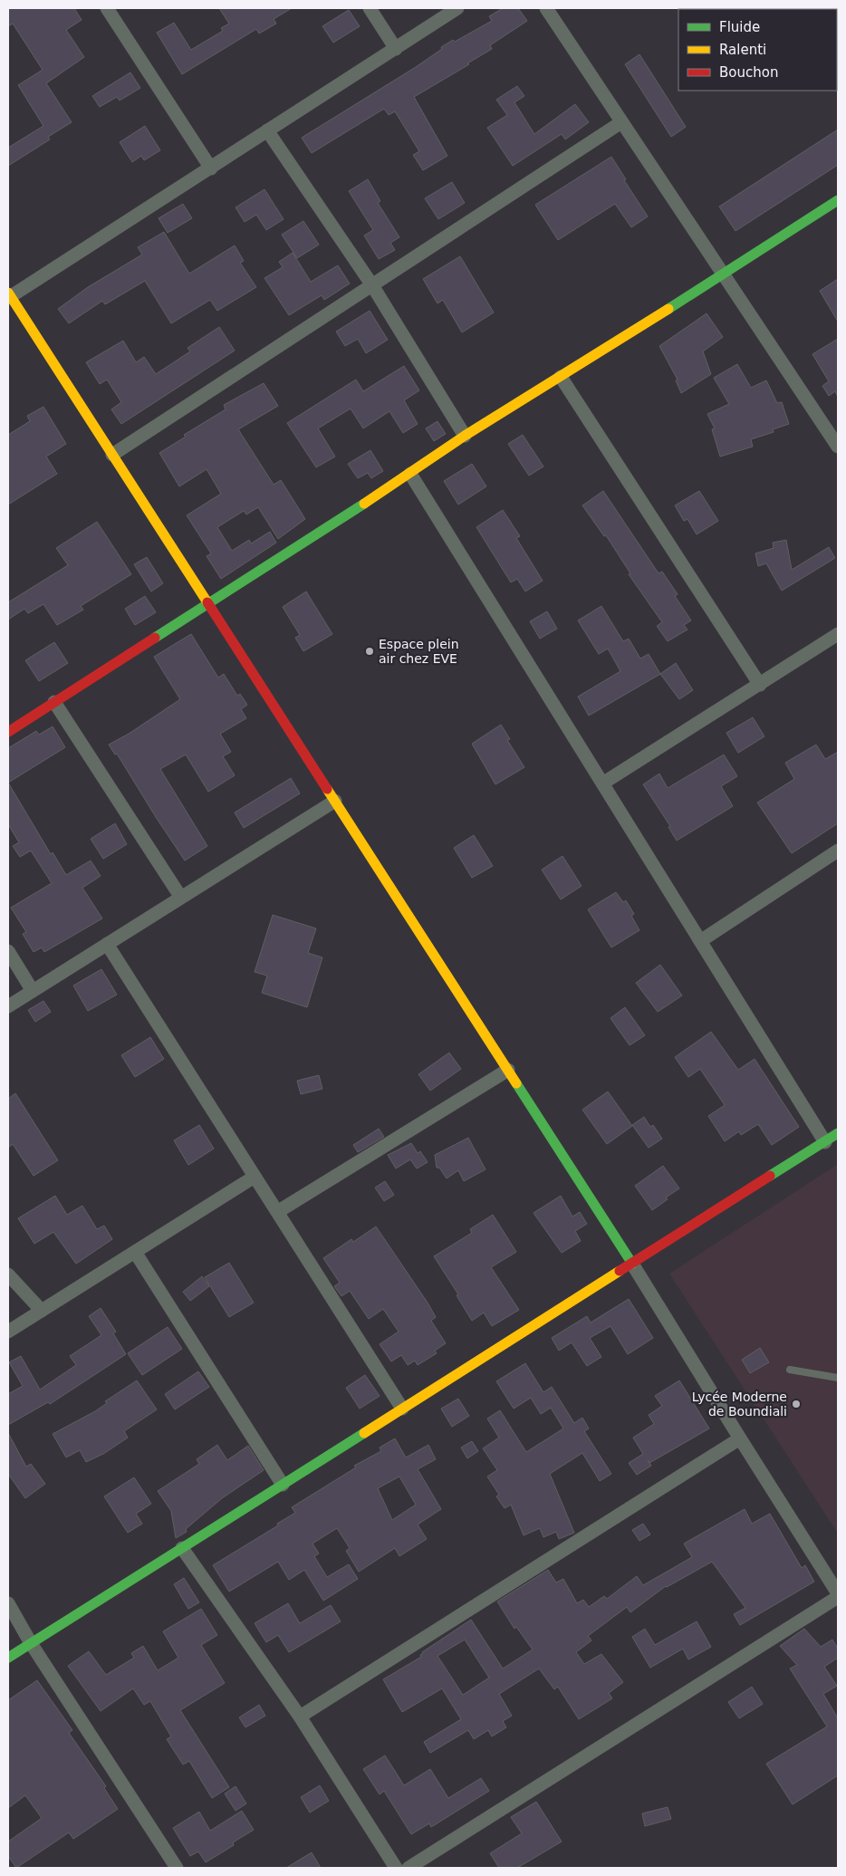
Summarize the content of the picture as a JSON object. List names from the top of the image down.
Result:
{
  "places": ["Espace plein air chez EVE", "Lycée Moderne de Boundiali"],
  "legend": ["Fluide", "Ralenti", "Bouchon"]
}
